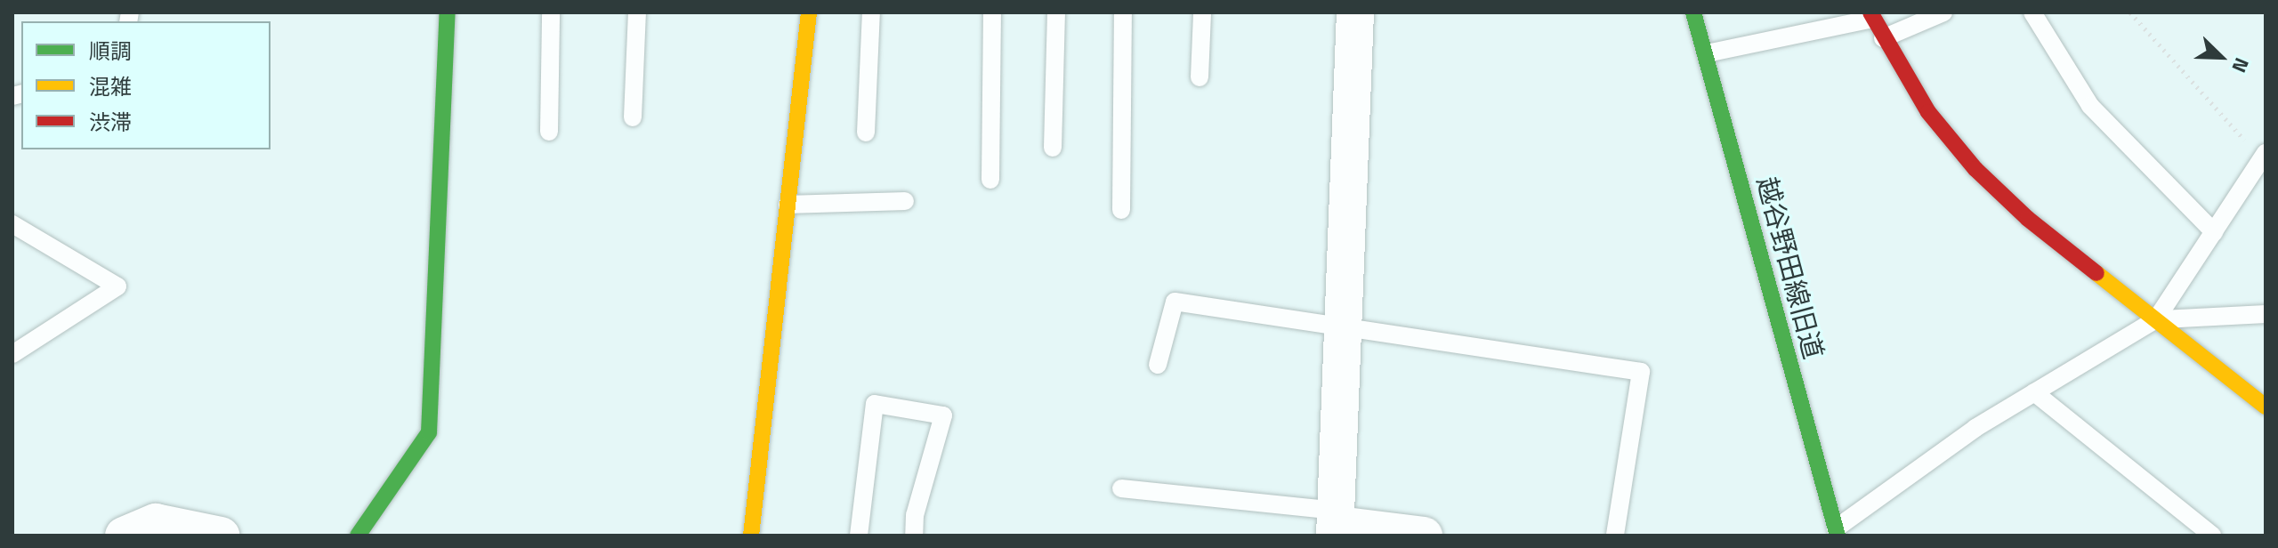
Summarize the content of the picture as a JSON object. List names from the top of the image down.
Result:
{
  "streets": {
    "street": ["越谷野田線旧道"]
  },
  "legend": ["順調", "混雑", "渋滞"],
  "north": "bottom right"
}
